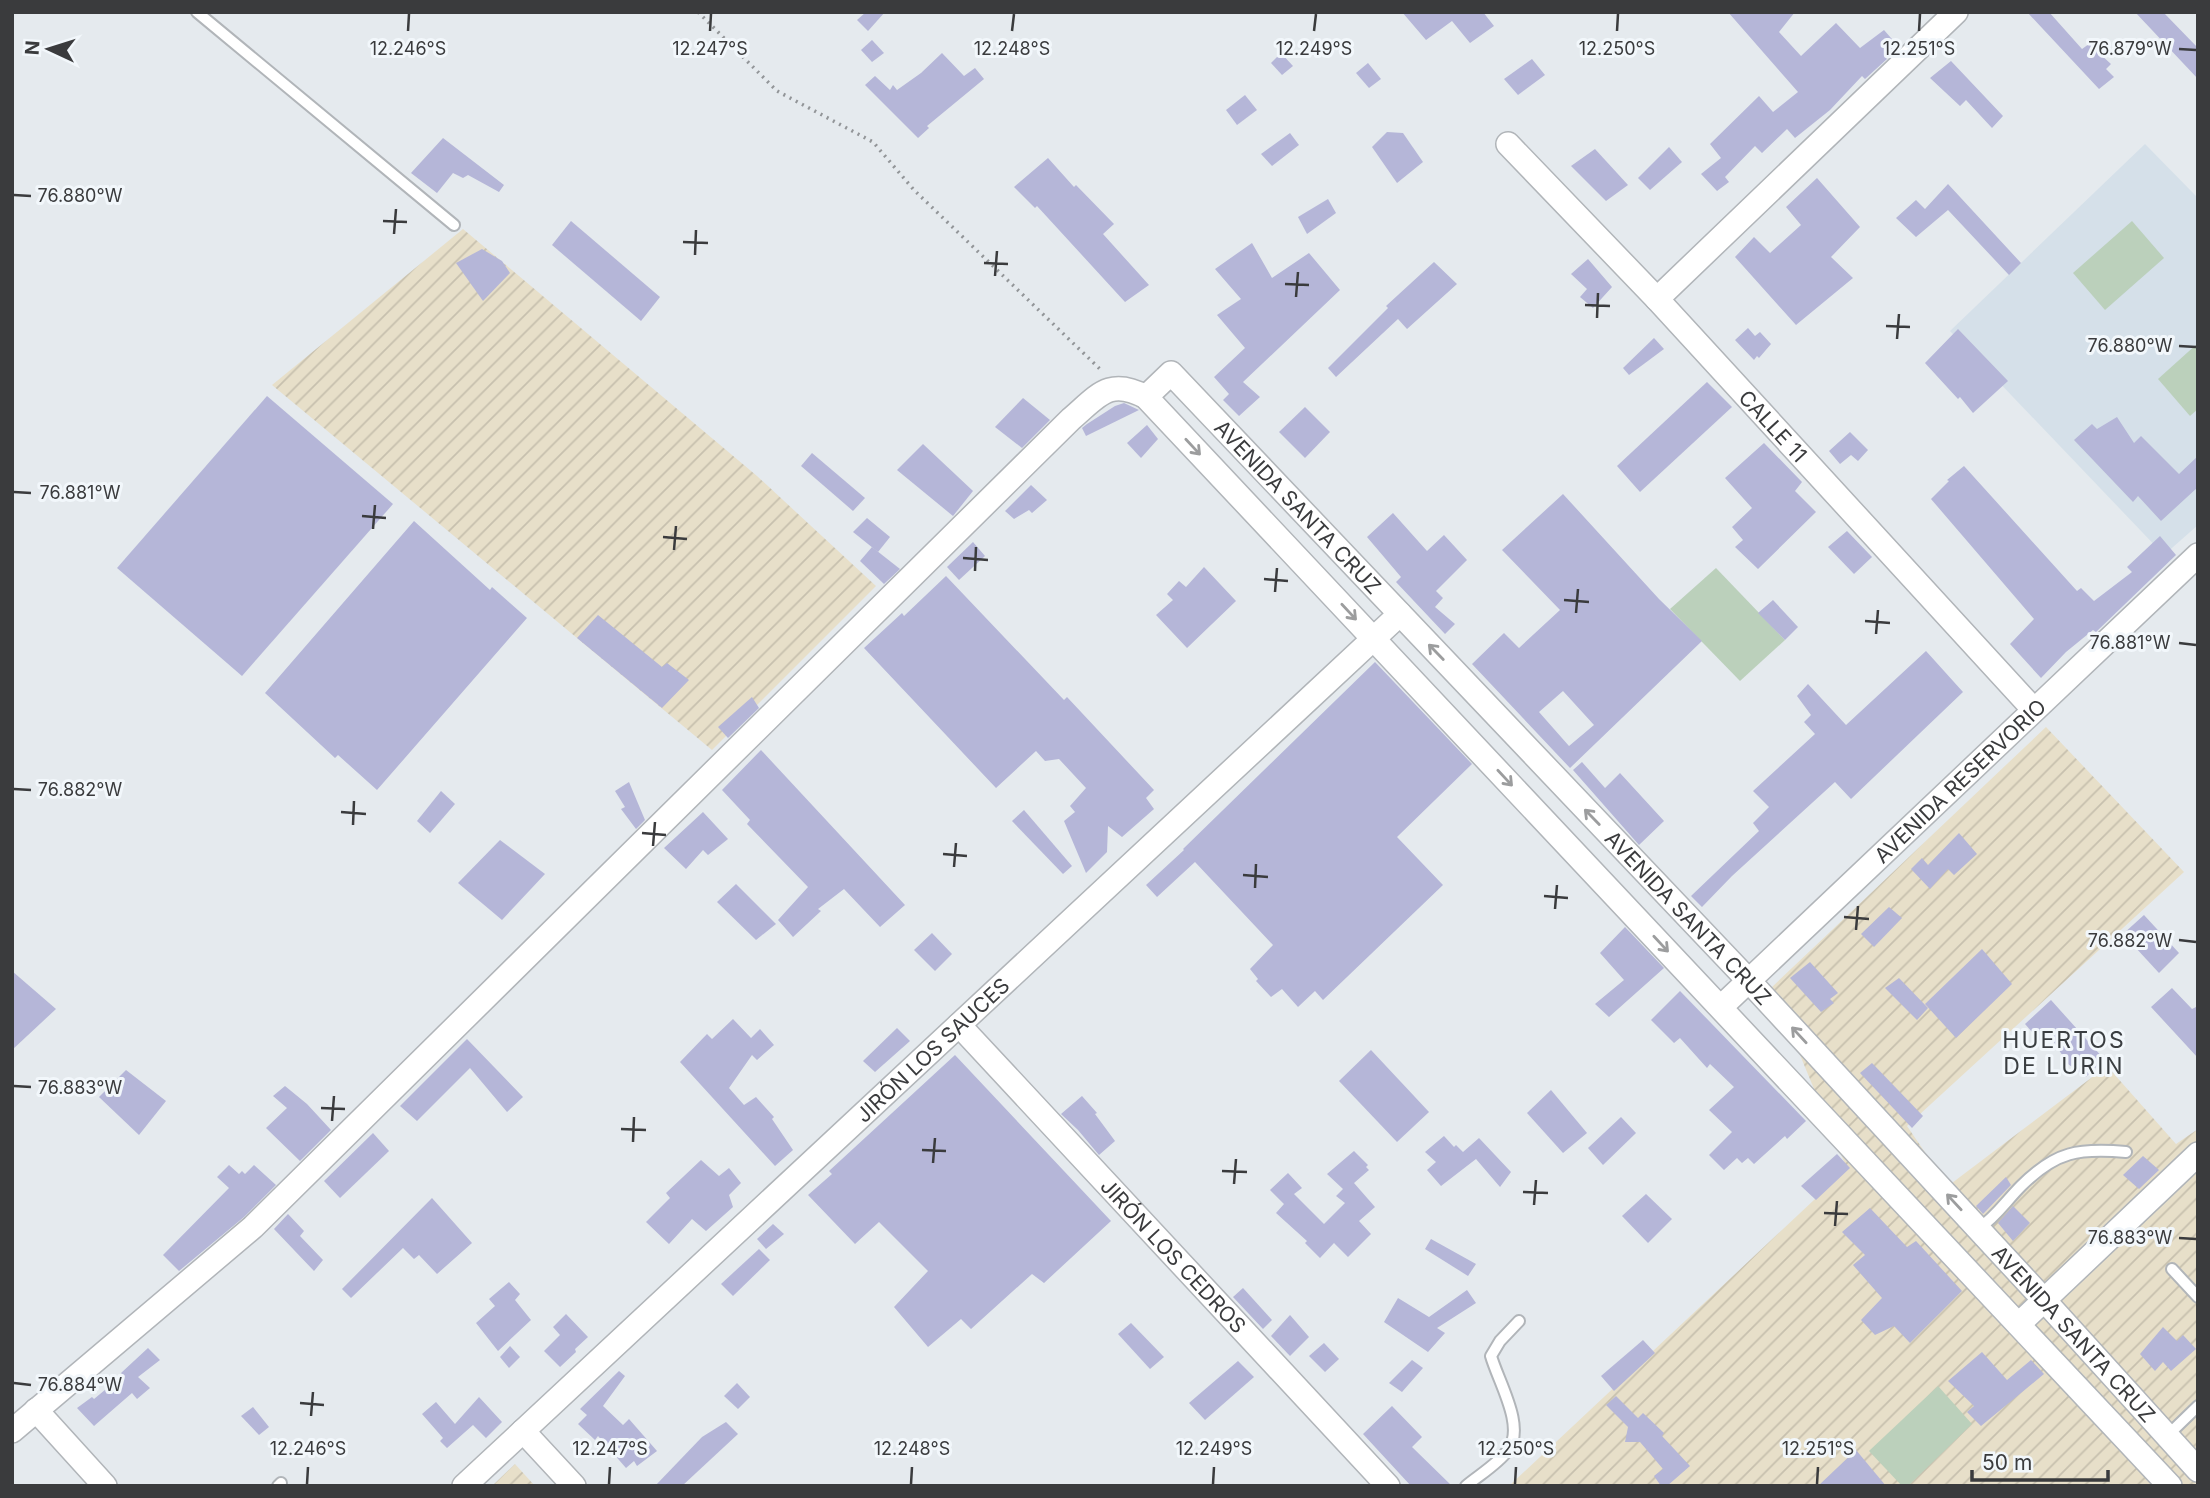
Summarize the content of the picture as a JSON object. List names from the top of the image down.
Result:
{
  "streets": {
    "street": [
      "CALLE 11",
      "AVENIDA SANTA CRUZ",
      "AVENIDA RESERVORIO",
      "JIRÓN LOS SAUCES",
      "JIRÓN LOS CEDROS"
    ]
  },
  "crossings": [
    ["CALLE 11", "AVENIDA RESERVORIO"],
    ["AVENIDA SANTA CRUZ", "AVENIDA RESERVORIO"],
    ["AVENIDA SANTA CRUZ", "JIRÓN LOS SAUCES"],
    ["JIRÓN LOS SAUCES", "JIRÓN LOS CEDROS"]
  ],
  "districts": ["HUERTOS DE LURIN"],
  "scale_bar": "50 m",
  "north": "left",
  "coordinates": [
    "12.246°S",
    "12.247°S",
    "12.248°S",
    "12.249°S",
    "12.250°S",
    "12.251°S",
    "76.879°W",
    "76.880°W",
    "76.881°W",
    "76.882°W",
    "76.883°W",
    "76.884°W"
  ]
}
